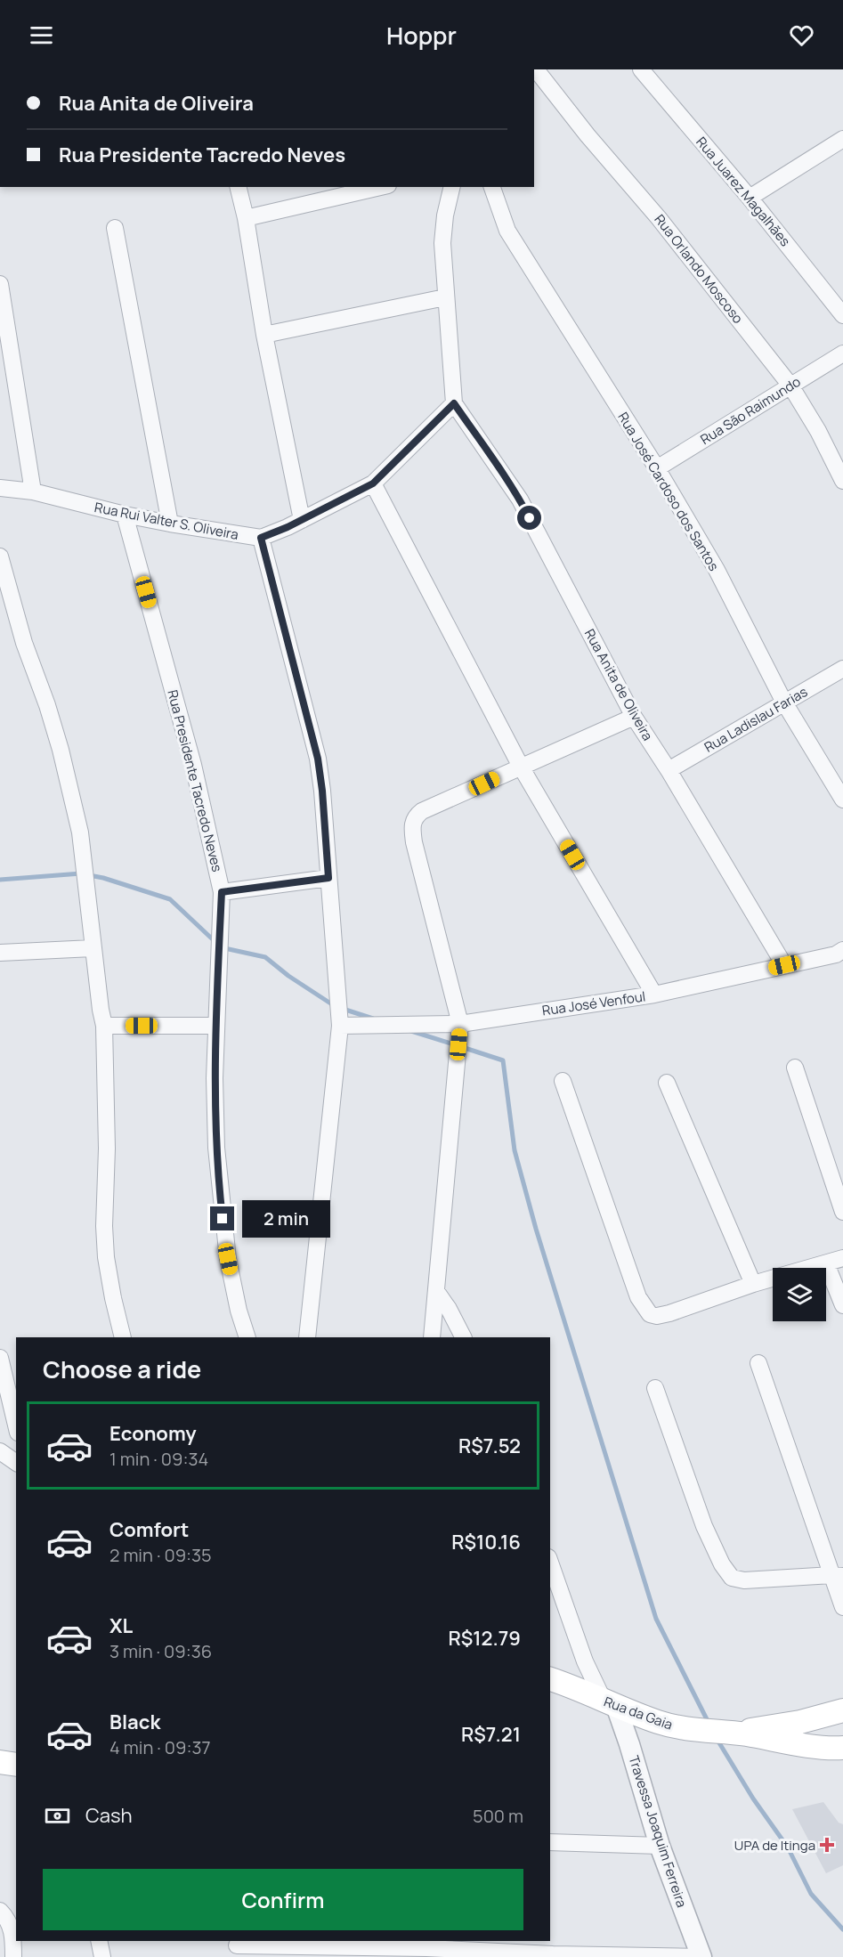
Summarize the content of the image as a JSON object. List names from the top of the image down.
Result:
{
  "streets": {
    "main road": ["Rua da Gaia"],
    "street": [
      "Rua Juarez Magalhães",
      "Rua Orlando Moscoso",
      "Rua São Raimundo",
      "Rua José Cardoso dos Santos",
      "Rua Rui Valter S. Oliveira",
      "Rua Anita de Oliveira",
      "Rua Ladislau Farias",
      "Rua Presidente Tacredo Neves",
      "Rua José Venfoul",
      "Travessa Joaquim Ferreira"
    ]
  },
  "crossings": [
    ["Rua Orlando Moscoso", "Rua São Raimundo"],
    ["Rua São Raimundo", "Rua José Cardoso dos Santos"],
    ["Rua José Cardoso dos Santos", "Rua Ladislau Farias"],
    ["Rua Rui Valter S. Oliveira", "Rua Presidente Tacredo Neves"],
    ["Rua Anita de Oliveira", "Rua Ladislau Farias"],
    ["Rua Anita de Oliveira", "Rua José Venfoul"],
    ["Rua da Gaia", "Travessa Joaquim Ferreira"]
  ],
  "places": {
    "health": ["UPA de Itinga"]
  },
  "page": {
    "header": "Hoppr",
    "banner": ["Rua Anita de Oliveira", "Rua Presidente Tacredo Neves"],
    "bubble": "2 min",
    "heading": "Choose a ride",
    "list": [
      {
        "name": "Economy",
        "note": "1 min · 09:34",
        "value": "R$7.52"
      },
      {
        "name": "Comfort",
        "note": "2 min · 09:35",
        "value": "R$10.16"
      },
      {
        "name": "XL",
        "note": "3 min · 09:36",
        "value": "R$12.79"
      },
      {
        "name": "Black",
        "note": "4 min · 09:37",
        "value": "R$7.21"
      }
    ],
    "pay": ["Cash", "500 m"],
    "buttons": "Confirm"
  }
}
